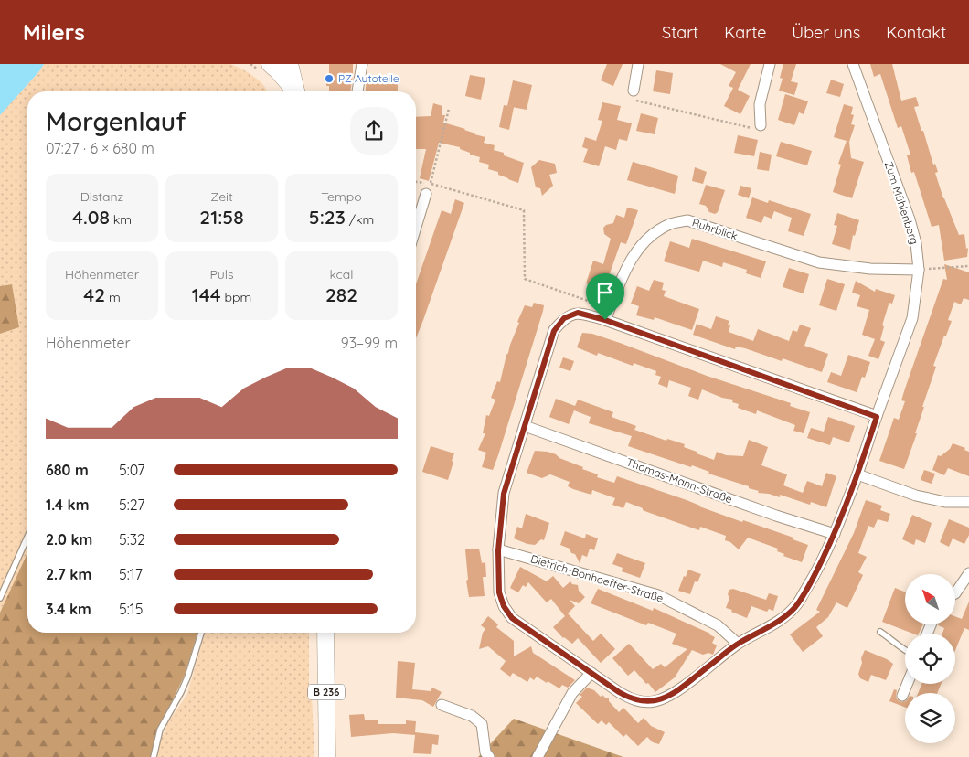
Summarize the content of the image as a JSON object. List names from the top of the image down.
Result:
{
  "streets": {
    "main road": ["B 236"],
    "street": [
      "Zum Mühlenberg",
      "Ruhrblick",
      "Thomas-Mann-Straße",
      "Dietrich-Bonhoeffer-Straße"
    ]
  },
  "crossings": [
    ["Zum Mühlenberg", "Ruhrblick"],
    ["Zum Mühlenberg", "Thomas-Mann-Straße"],
    ["Zum Mühlenberg", "Dietrich-Bonhoeffer-Straße"]
  ],
  "places": ["PZ Autoteile"],
  "north": "top left",
  "page": {
    "header": "Milers",
    "nav": [
      "Start",
      "Karte",
      "Über uns",
      "Kontakt"
    ],
    "heading": ["Morgenlauf", "07:27 · 6 × 680 m"],
    "stats": [
      ["Distanz", "4.08 km"],
      ["Zeit", "21:58"],
      ["Tempo", "5:23 /km"],
      ["Höhenmeter", "42 m"],
      ["Puls", "144 bpm"],
      ["kcal", "282"]
    ],
    "chart": ["Höhenmeter", "93–99 m"],
    "list": [
      {
        "name": "680 m",
        "note": "5:07"
      },
      {
        "name": "1.4 km",
        "note": "5:27"
      },
      {
        "name": "2.0 km",
        "note": "5:32"
      },
      {
        "name": "2.7 km",
        "note": "5:17"
      },
      {
        "name": "3.4 km",
        "note": "5:15"
      }
    ]
  }
}
